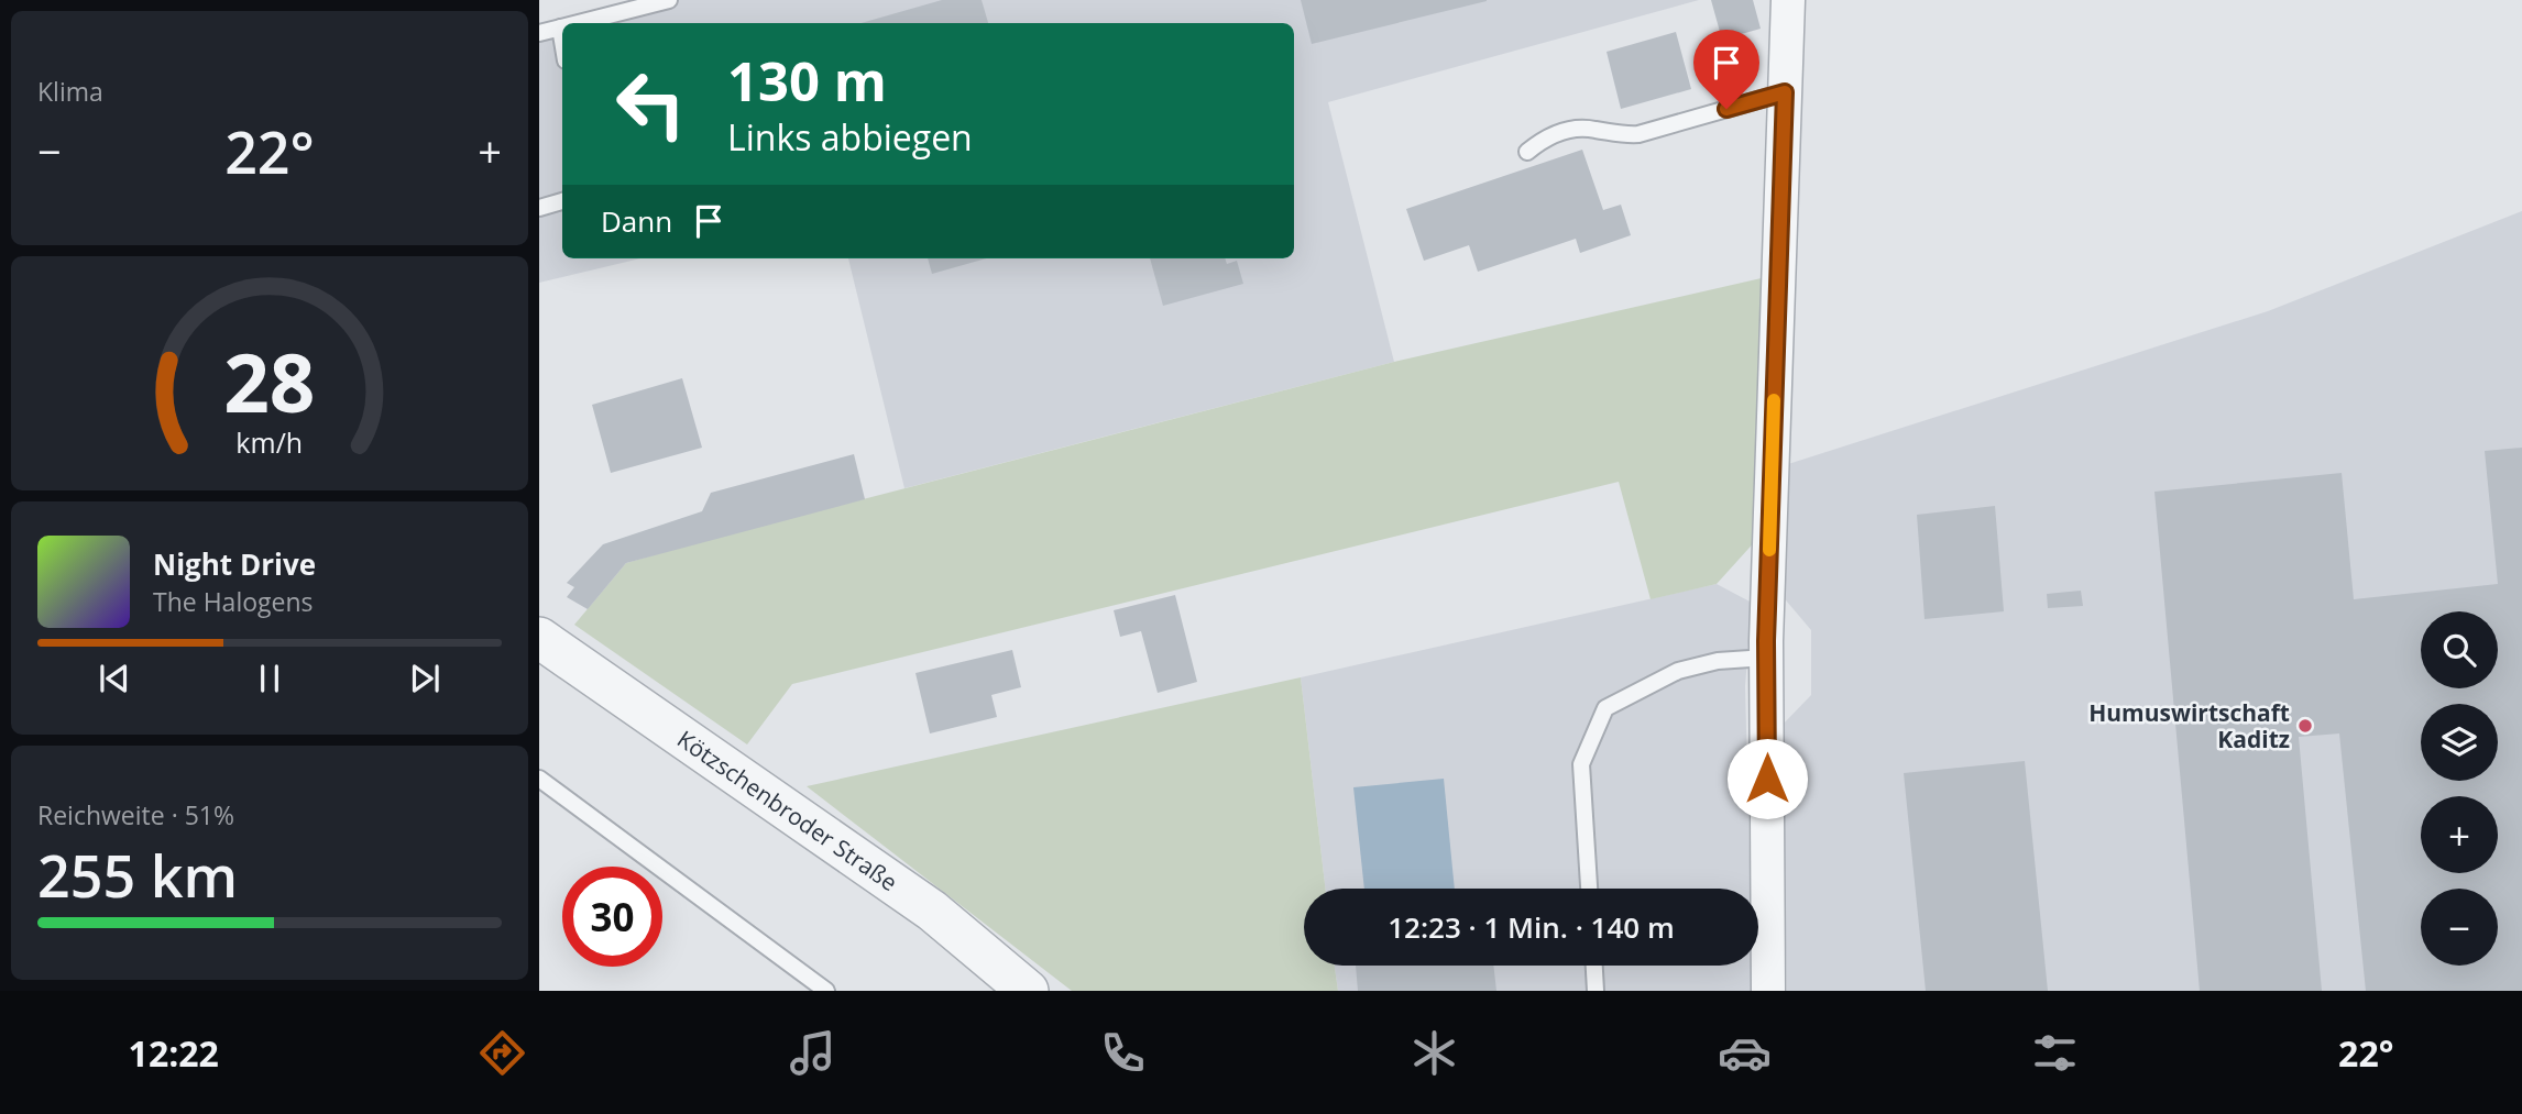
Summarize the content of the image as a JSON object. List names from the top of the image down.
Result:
{
  "streets": {
    "street": ["Kötzschenbroder Straße"]
  },
  "places": ["Humuswirtschaft Kaditz"],
  "page": {
    "tile": [
      "Klima",
      ["Reichweite · 51%", "255 km"]
    ],
    "turn": ["130 m", "Links abbiegen"],
    "heat": ["−", "22°", "+"],
    "then": "Dann",
    "song": ["Night Drive", "The Halogens"],
    "map_buttons": ["+", "−"],
    "limit": "30",
    "trip": "12:23 · 1 Min. · 140 m",
    "tabs": ["12:22", "22°"],
    "gauge": ["28", "km/h"]
  }
}
